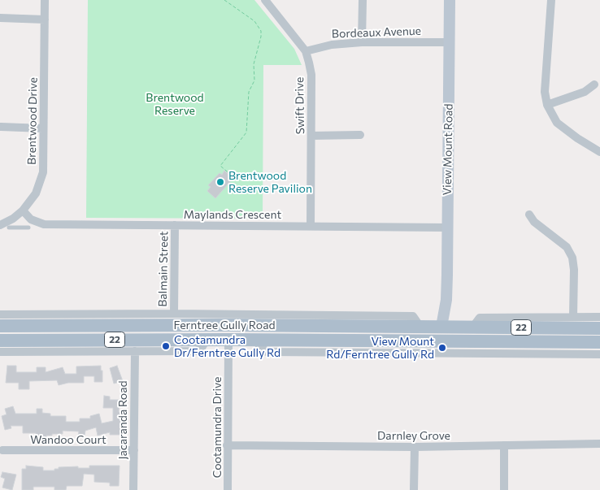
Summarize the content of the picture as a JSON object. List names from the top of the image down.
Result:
{
  "streets": {
    "main road": ["Ferntree Gully Road", "22"],
    "street": [
      "Bordeaux Avenue",
      "Swift Drive",
      "Brentwood Drive",
      "View Mount Road",
      "Maylands Crescent",
      "Balmain Street",
      "Jacaranda Road",
      "Cootamundra Drive",
      "Darnley Grove",
      "Wandoo Court"
    ]
  },
  "crossings": [
    ["Bordeaux Avenue", "Swift Drive"],
    ["Bordeaux Avenue", "View Mount Road"],
    ["Swift Drive", "Maylands Crescent"],
    ["Brentwood Drive", "Maylands Crescent"],
    ["View Mount Road", "Maylands Crescent"],
    ["View Mount Road", "Ferntree Gully Road"],
    ["Maylands Crescent", "Balmain Street"],
    ["Ferntree Gully Road", "Cootamundra Drive"],
    ["Jacaranda Road", "Wandoo Court"],
    ["Cootamundra Drive", "Darnley Grove"]
  ],
  "parks": ["Brentwood Reserve"],
  "places": ["Brentwood Reserve Pavilion", "Cootamundra Dr/Ferntree Gully Rd", "View Mount Rd/Ferntree Gully Rd"]
}
